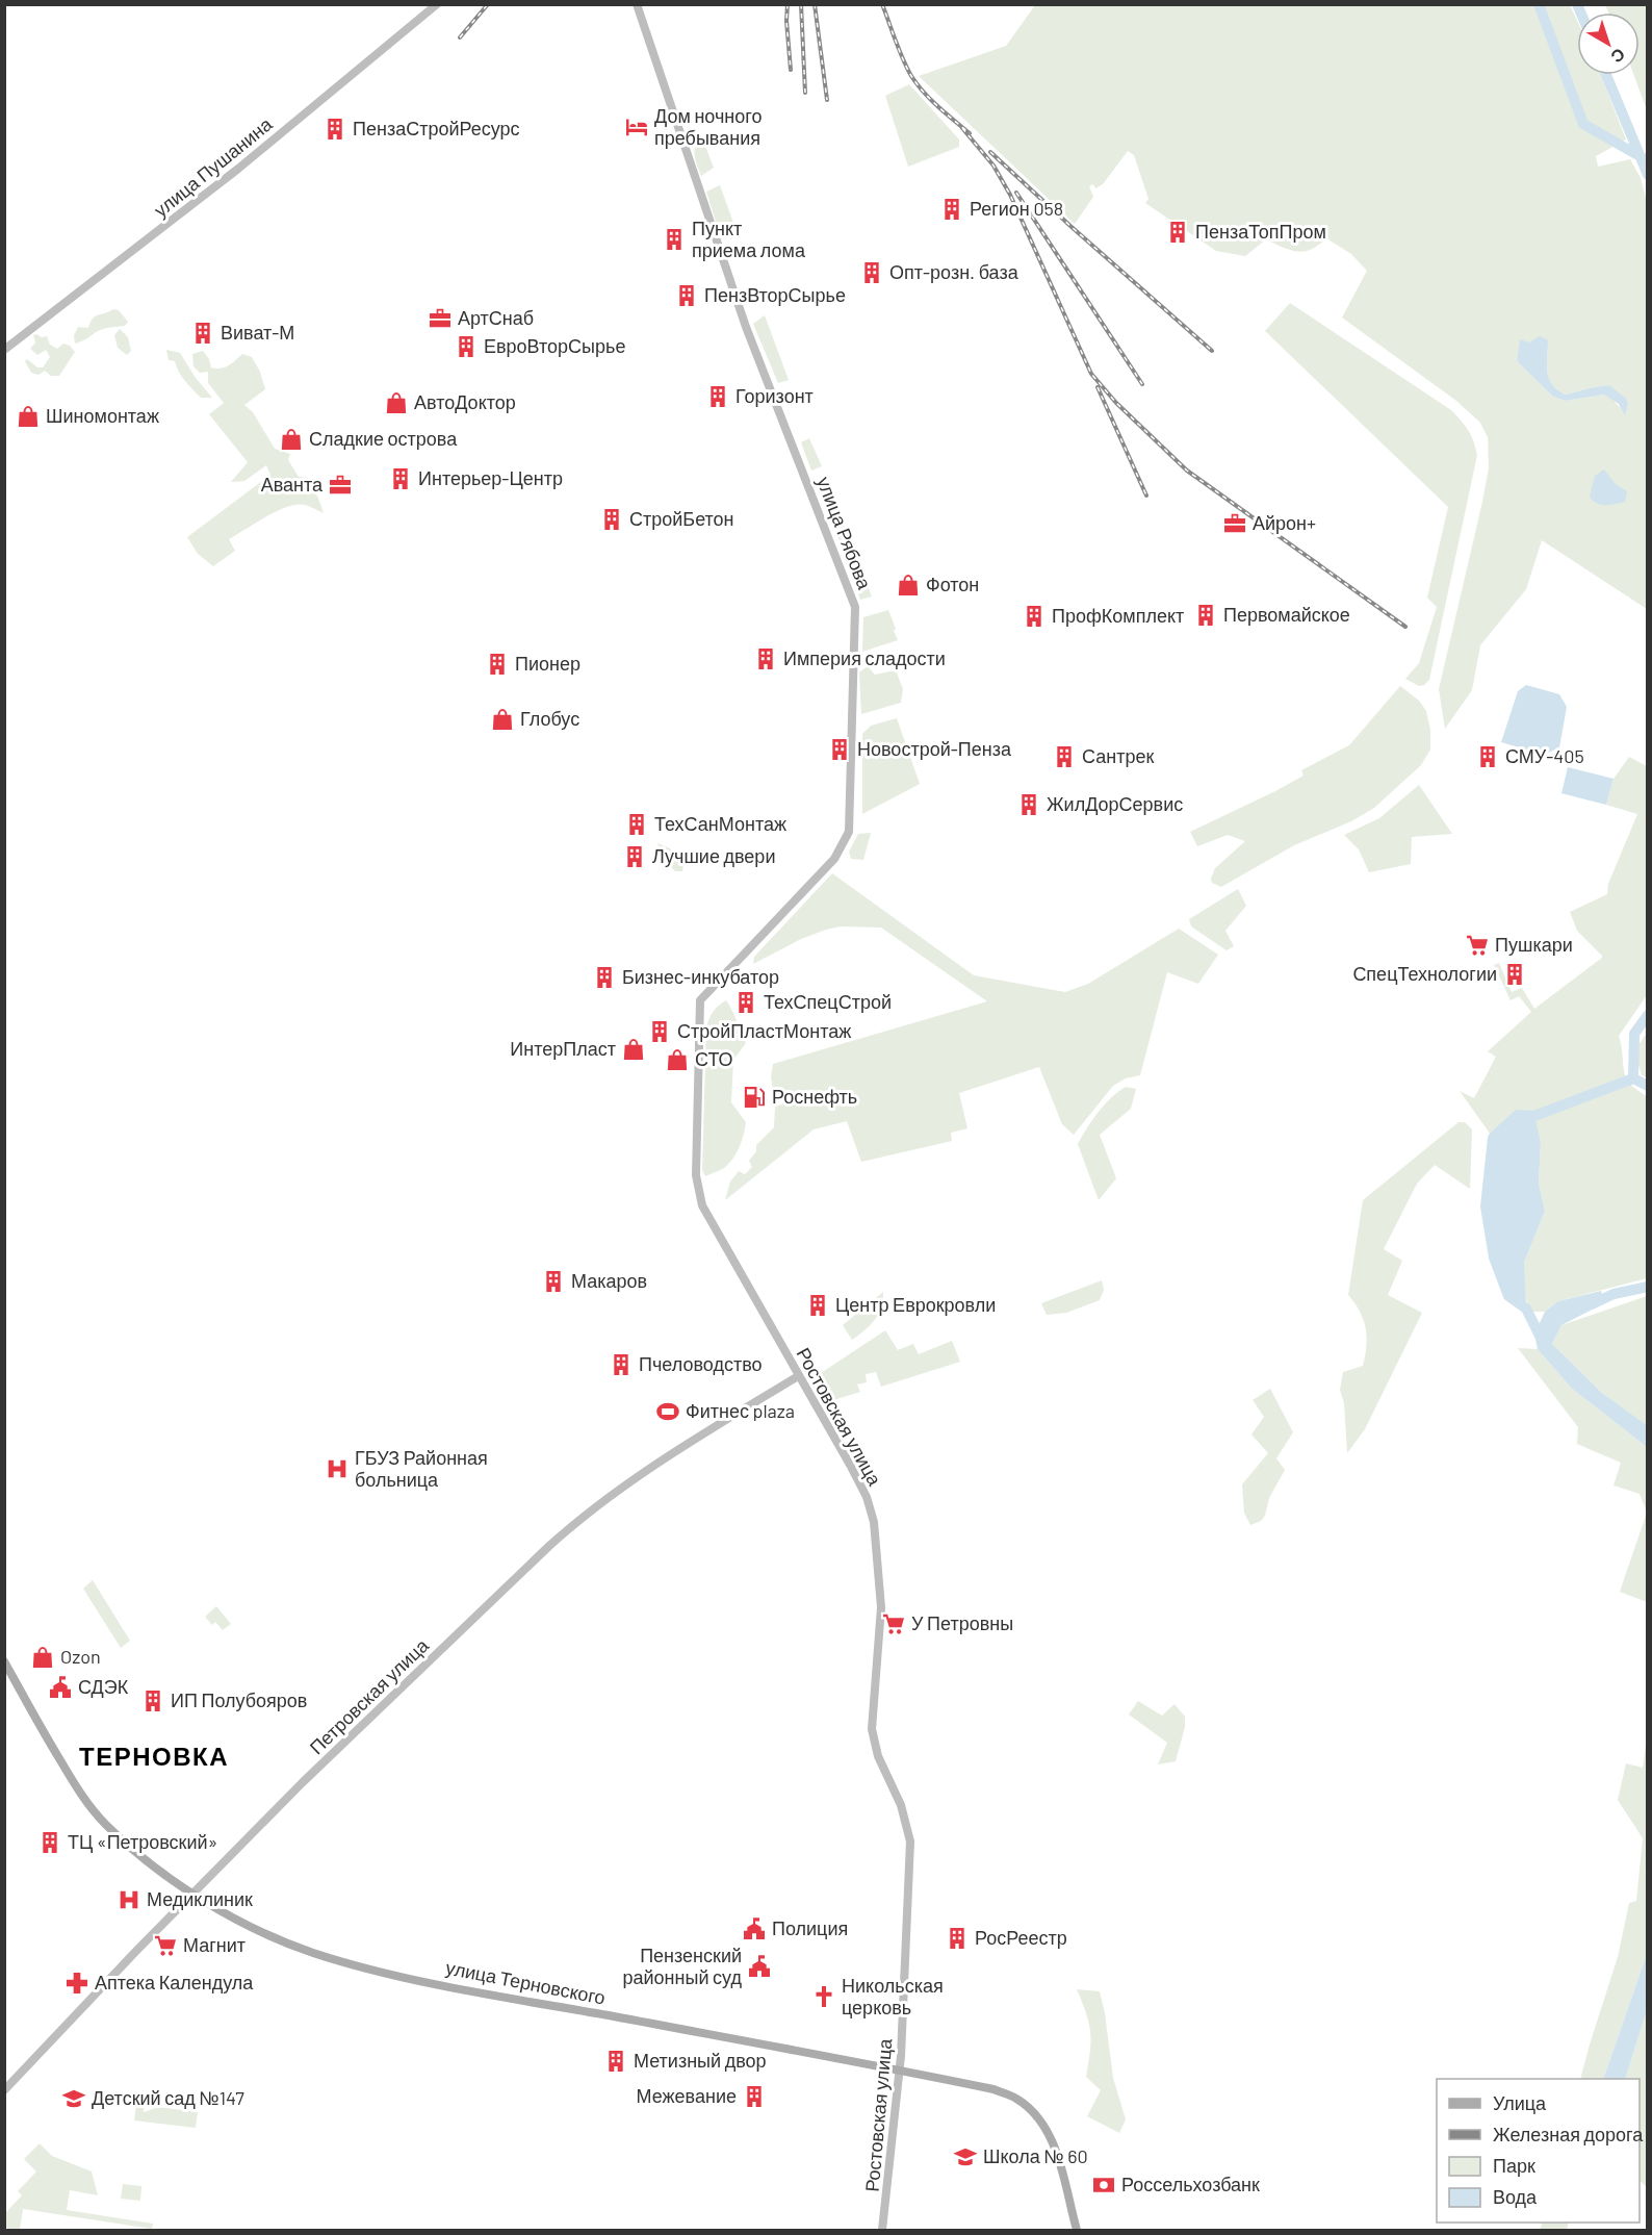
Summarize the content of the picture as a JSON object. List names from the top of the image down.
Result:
{
  "streets": {
    "main road": ["улица Терновского"],
    "street": [
      "улица Пушанина",
      "улица Рябова",
      "Ростовская улица",
      "Петровская улица"
    ]
  },
  "crossings": [
    ["улица Рябова", "Ростовская улица"],
    ["Ростовская улица", "Петровская улица"],
    ["Ростовская улица", "улица Терновского"],
    ["Петровская улица", "улица Терновского"]
  ],
  "districts": ["ТЕРНОВКА"],
  "places": {
    "hotel": ["Дом ночного пребывания"],
    "building": [
      "ПензаСтройРесурс",
      "Регион 058",
      "ПензаТопПром",
      "Пункт приема лома",
      "Опт-розн. база",
      "ПензВторСырье",
      "Виват-М",
      "ЕвроВторСырье",
      "Горизонт",
      "Интерьер-Центр",
      "СтройБетон",
      "Первомайское",
      "ПрофКомплект",
      "Империя сладости",
      "Пионер",
      "Новострой-Пенза",
      "Сантрек",
      "СМУ-405",
      "ЖилДорСервис",
      "ТехСанМонтаж",
      "Лучшие двери",
      "СпецТехнологии",
      "Бизнес-инкубатор",
      "ТехСпецСтрой",
      "СтройПластМонтаж",
      "Макаров",
      "Центр Еврокровли",
      "Пчеловодство",
      "ИП Полубояров",
      "ТЦ «Петровский»",
      "РосРеестр",
      "Метизный двор",
      "Межевание"
    ],
    "office": ["АртСнаб", "Аванта", "Айрон+"],
    "shop": [
      "АвтоДоктор",
      "Шиномонтаж",
      "Сладкие острова",
      "Фотон",
      "Глобус",
      "ИнтерПласт",
      "СТО",
      "Ozon"
    ],
    "supermarket": ["Пушкари", "У Петровны", "Магнит"],
    "fuel station": ["Роснефть"],
    "sports": ["Фитнес plaza"],
    "hospital": ["ГБУЗ Районная больница", "Медиклиник"],
    "public building": ["СДЭК", "Полиция", "Пензенский районный суд"],
    "pharmacy": ["Аптека Календула"],
    "church": ["Никольская церковь"],
    "school or university": ["Детский сад №147", "Школа № 60"],
    "bank": ["Россельхозбанк"]
  },
  "legend": [
    "Улица",
    "Железная дорога",
    "Парк",
    "Вода"
  ],
  "north": "bottom right"
}
